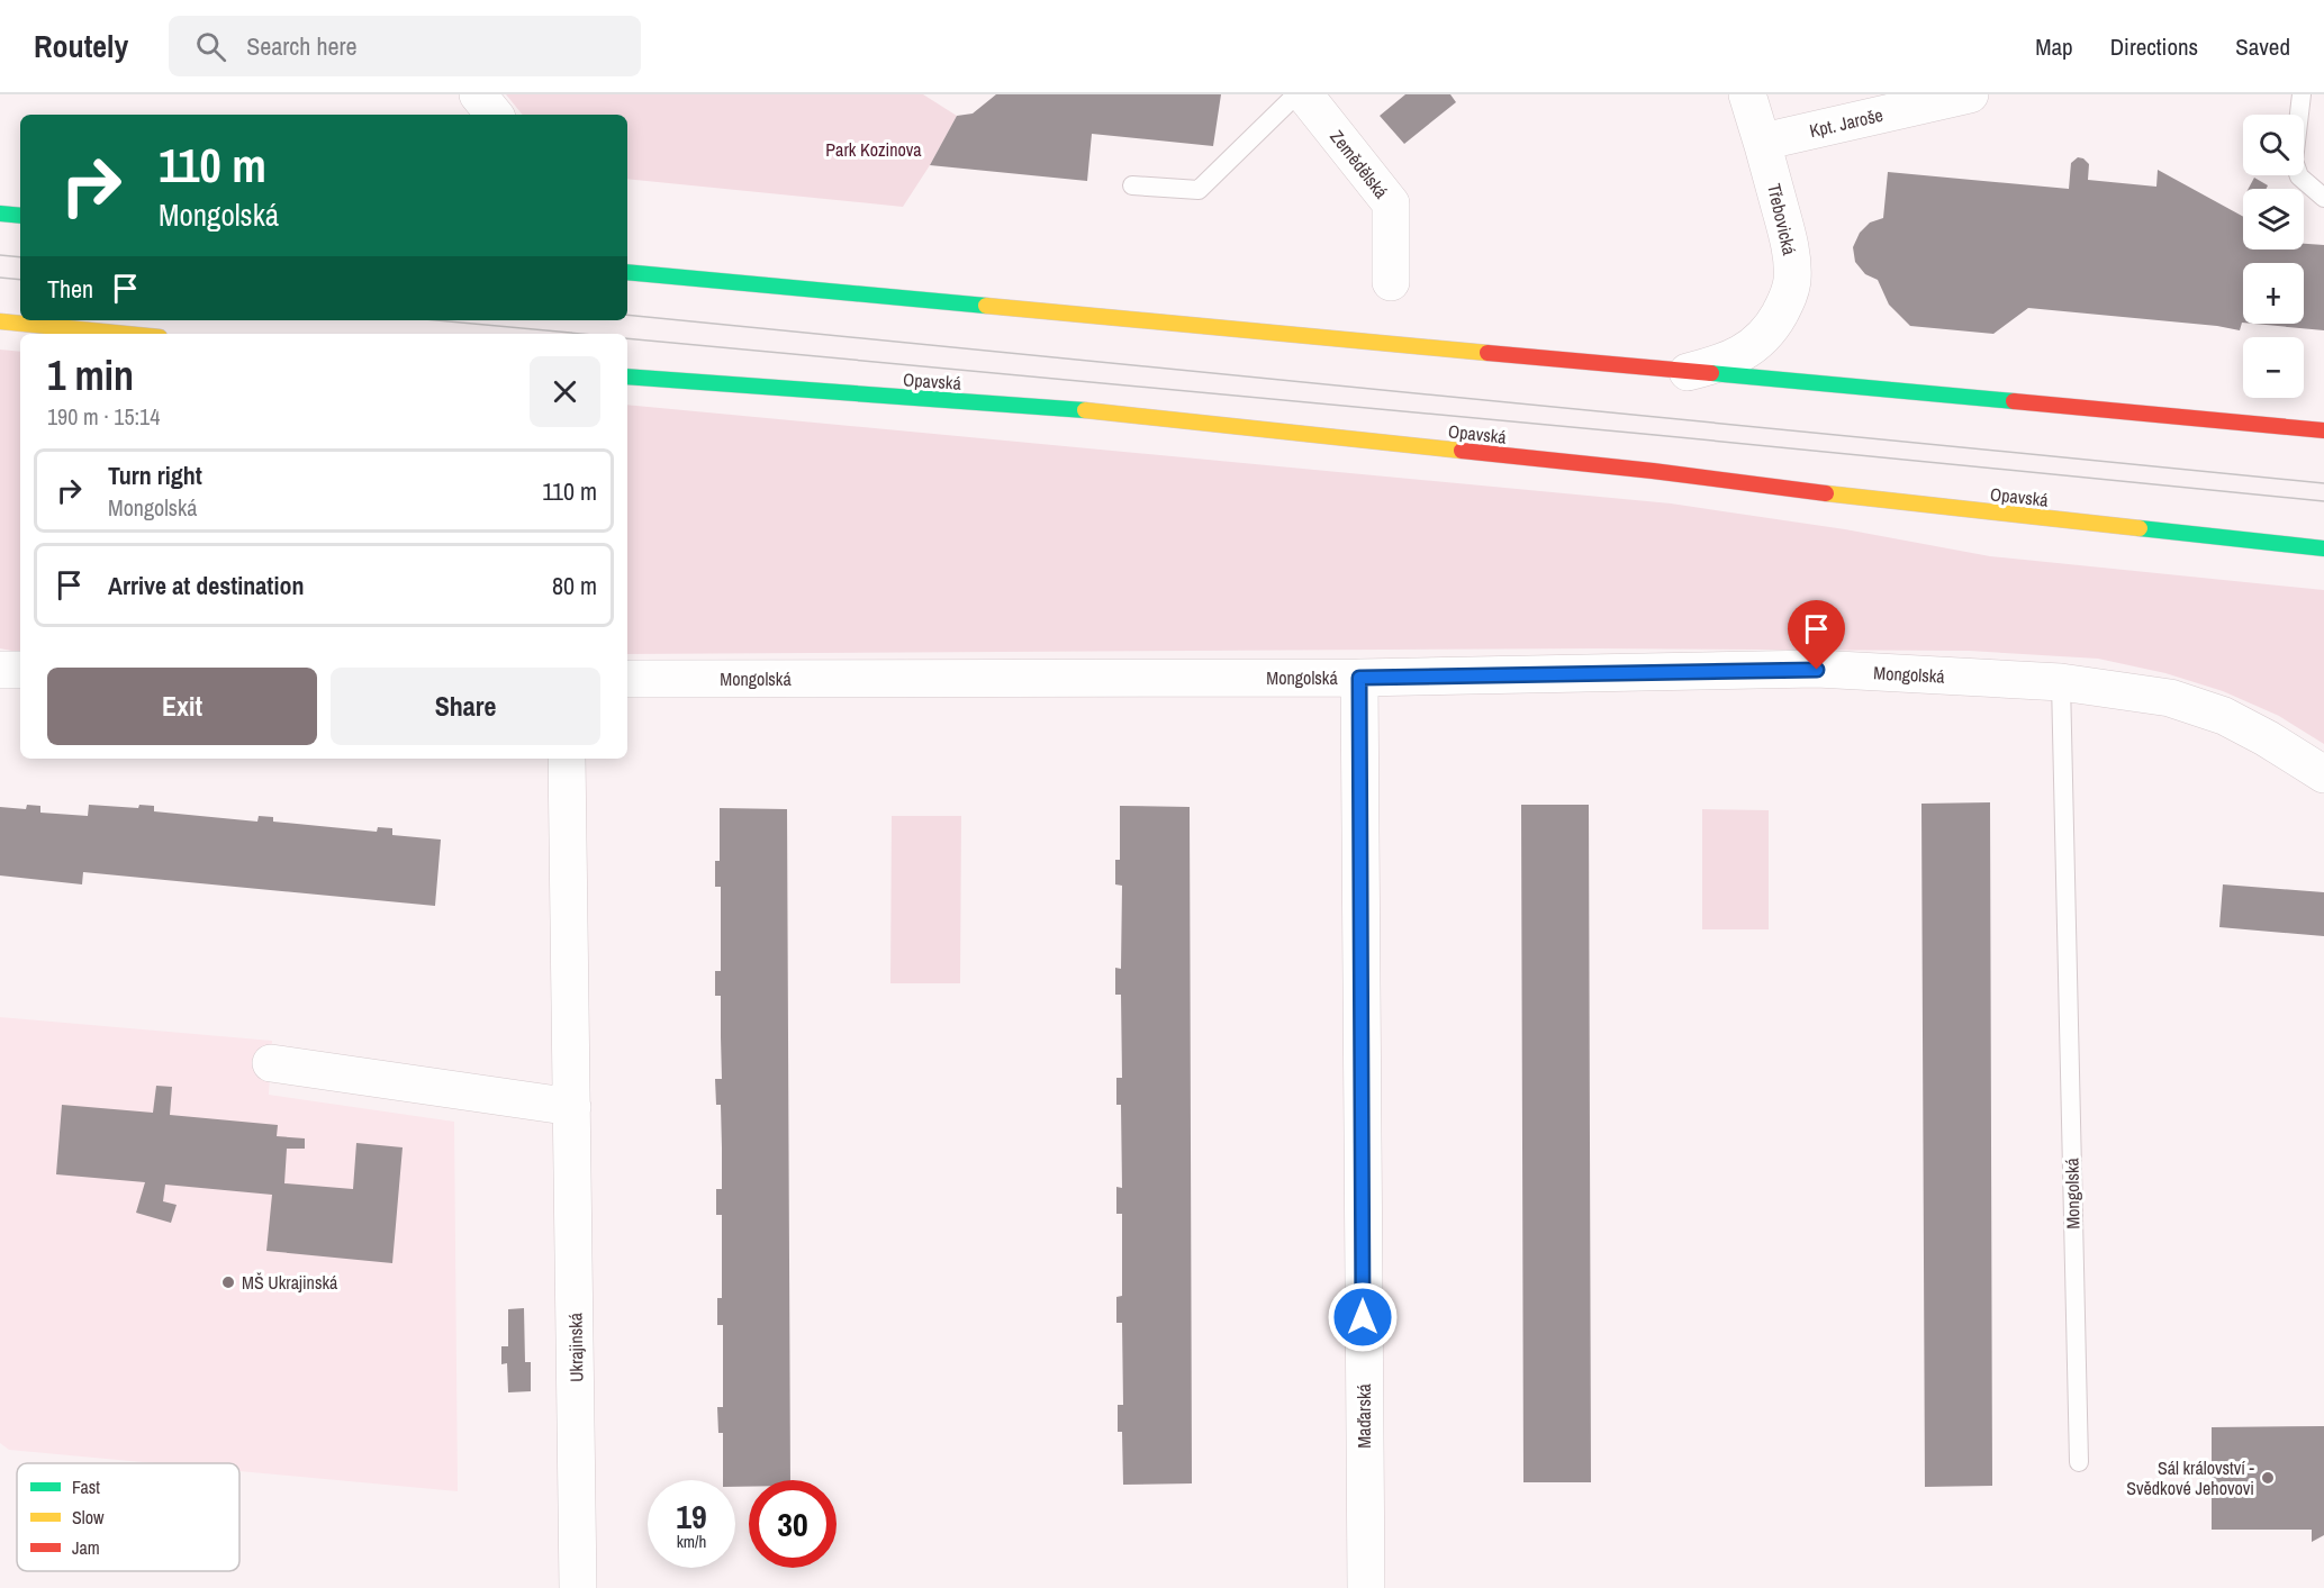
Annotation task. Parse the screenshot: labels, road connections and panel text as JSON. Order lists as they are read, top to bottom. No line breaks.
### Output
{"streets":{"main road":["Opavská"],"street":["Kpt. Jaroše","Zemědělská","Třebovická","Mongolská","Ukrajinská","Maďarská"]},"crossings":[["Kpt. Jaroše","Třebovická"],["Mongolská","Maďarská"]],"parks":["Park Kozinova"],"places":["MŠ Ukrajinská","Sál království - Svědkové Jehovovi"],"legend":["Fast","Slow","Jam"],"page":{"header":"Routely","search":"Search here","nav":["Map","Directions","Saved"],"map_buttons":["+","−"],"turn":["110 m","Mongolská"],"then":"Then","heading":["1 min","190 m · 15:14"],"list":[{"name":"Turn right","note":"Mongolská","value":"110 m"},{"name":"Arrive at destination","value":"80 m"}],"buttons":["Exit","Share"],"speed":"19 km/h","limit":"30"}}
